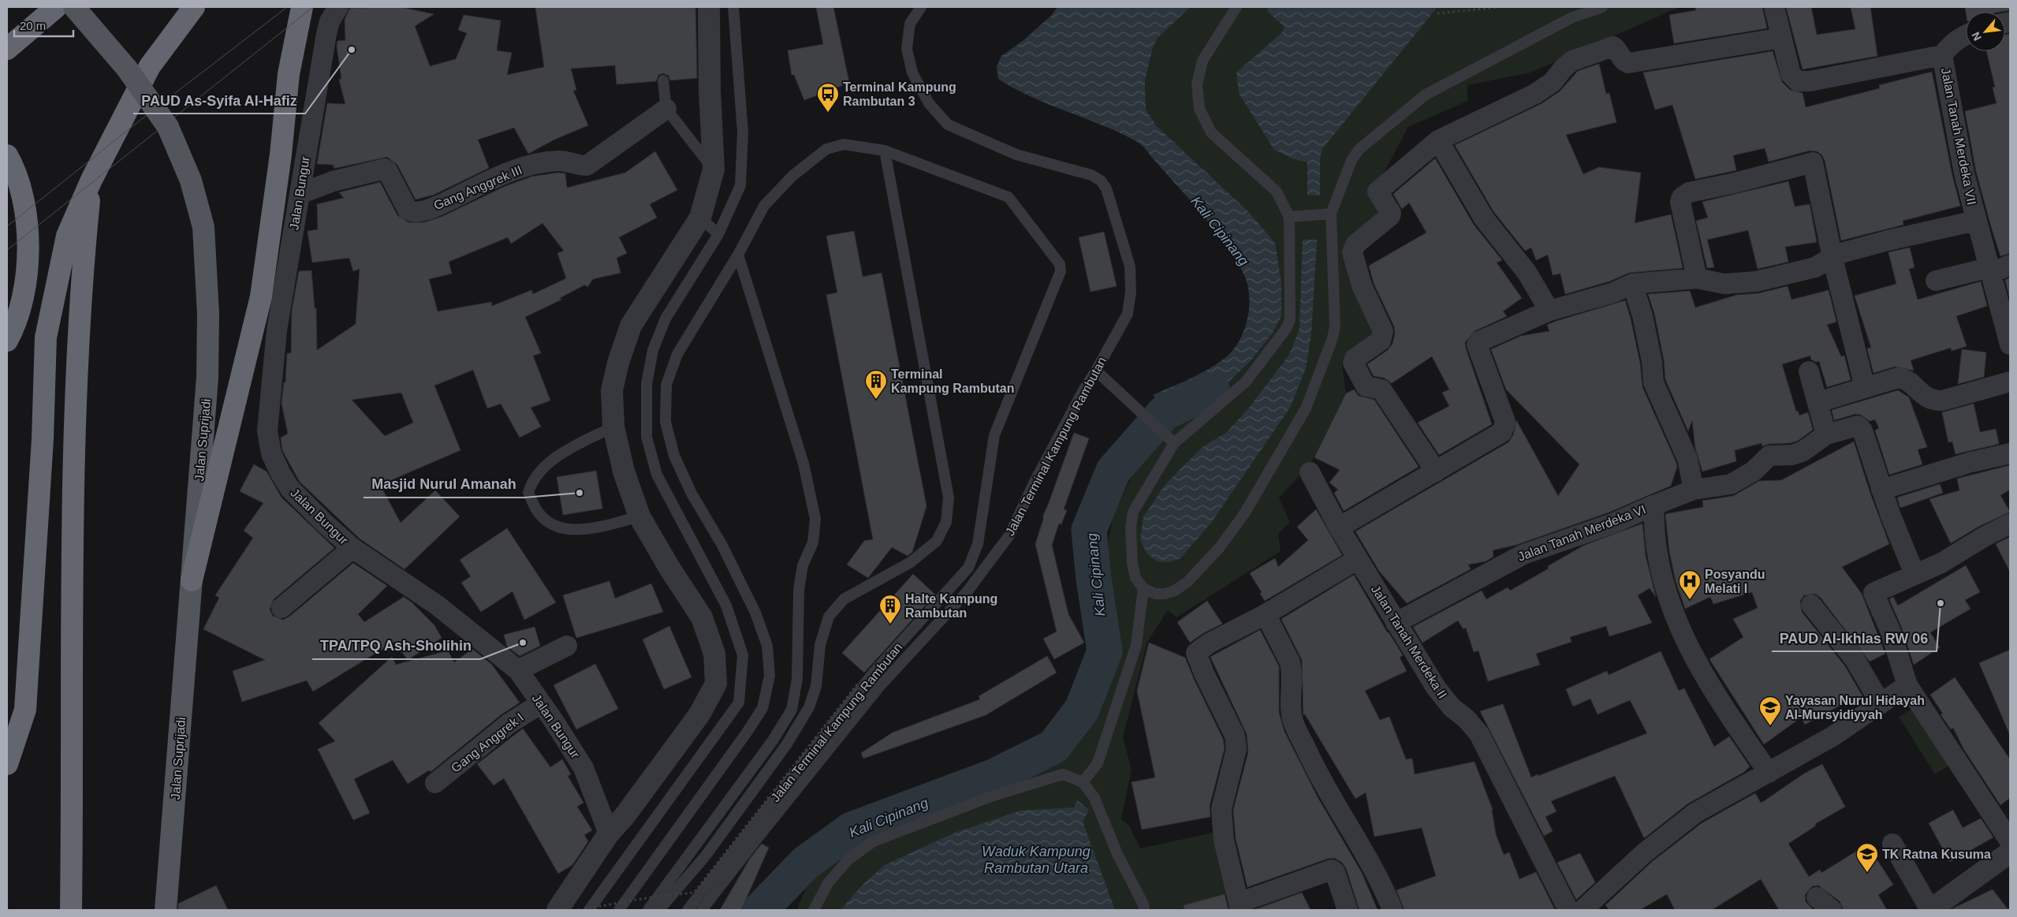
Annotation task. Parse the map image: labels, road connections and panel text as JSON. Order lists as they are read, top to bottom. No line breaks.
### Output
{"streets":{"main road":["Jalan Suprijadi"],"street":["Jalan Tanah Merdeka VII","Gang Anggrek III","Jalan Bungur","Jalan Tanah Merdeka VI","Jalan Tanah Merdeka II","Gang Anggrek I"],"lane":["Jalan Terminal Kampung Rambutan"]},"crossings":[["Gang Anggrek III","Jalan Bungur"],["Jalan Bungur","Gang Anggrek I"],["Jalan Tanah Merdeka VI","Jalan Tanah Merdeka II"]],"water":["Kali Cipinang","Waduk Kampung Rambutan Utara"],"places":{"other":["PAUD As-Syifa Al-Hafiz","Masjid Nurul Amanah","PAUD Al-Ikhlas RW 06","TPA/TPQ Ash-Sholihin"],"bus stop":["Terminal Kampung Rambutan 3"],"building":["Terminal Kampung Rambutan","Halte Kampung Rambutan"],"hospital":["Posyandu Melati I"],"school or university":["Yayasan Nurul Hidayah Al-Mursyidiyyah","TK Ratna Kusuma"]},"scale_bar":"20 m","north":"bottom left"}
